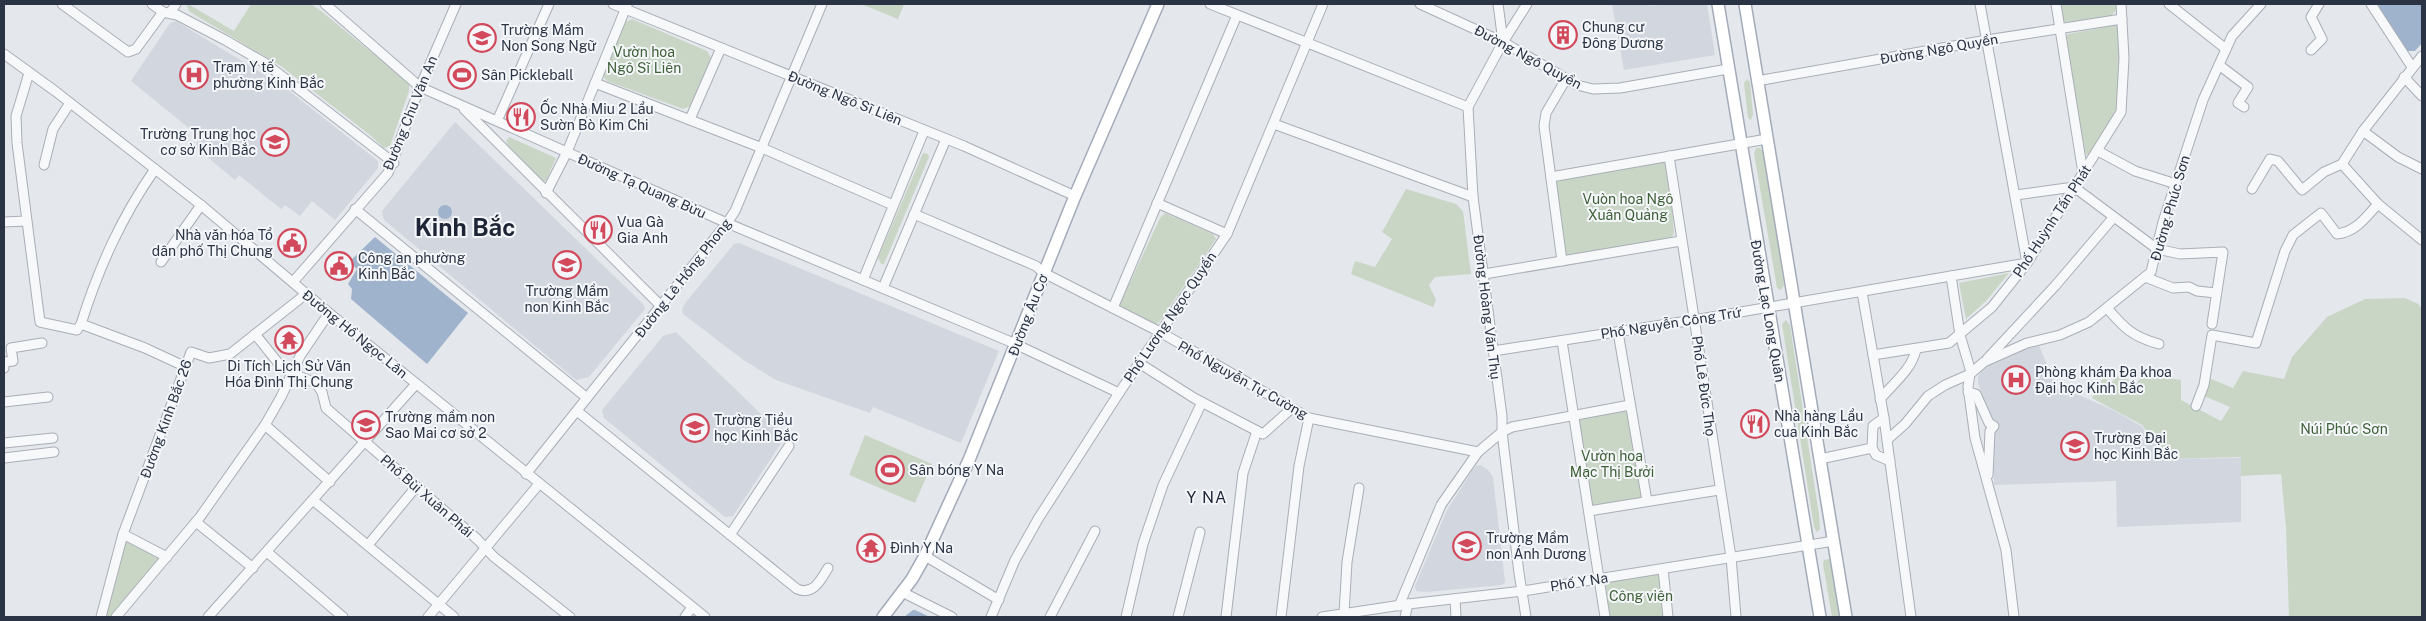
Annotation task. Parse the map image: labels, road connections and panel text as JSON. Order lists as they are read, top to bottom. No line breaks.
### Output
{"streets":{"main road":["Đường Lạc Long Quân","Đường Âu Cơ"],"street":["Đường Ngô Quyền","Đường Ngô Sĩ Liên","Đường Chu Văn An","Đường Tạ Quang Bửu","Đường Phúc Sơn","Phố Huỳnh Tấn Phát","Đường Lê Hồng Phong","Đường Hoàng Văn Thụ","Phố Lương Ngọc Quyến","Phố Nguyễn Công Trứ","Đường Hồ Ngọc Lân","Phố Nguyễn Tự Cường","Phố Lê Đức Thọ","Đường Kinh Bắc 26","Phố Bùi Xuân Phái","Phố Y Na"]},"crossings":[["Đường Ngô Quyền","Phố Huỳnh Tấn Phát"],["Đường Ngô Quyền","Đường Lạc Long Quân"],["Đường Ngô Sĩ Liên","Đường Lê Hồng Phong"],["Đường Ngô Sĩ Liên","Đường Âu Cơ"],["Đường Chu Văn An","Đường Tạ Quang Bửu"],["Đường Chu Văn An","Đường Hồ Ngọc Lân"],["Đường Tạ Quang Bửu","Đường Lê Hồng Phong"],["Đường Tạ Quang Bửu","Đường Âu Cơ"],["Đường Tạ Quang Bửu","Phố Lương Ngọc Quyến"],["Phố Huỳnh Tấn Phát","Phố Nguyễn Công Trứ"],["Đường Lê Hồng Phong","Đường Hồ Ngọc Lân"],["Đường Hoàng Văn Thụ","Phố Nguyễn Công Trứ"],["Đường Hoàng Văn Thụ","Phố Y Na"],["Đường Lạc Long Quân","Phố Nguyễn Công Trứ"],["Đường Lạc Long Quân","Phố Y Na"],["Đường Âu Cơ","Phố Nguyễn Tự Cường"],["Phố Lương Ngọc Quyến","Phố Nguyễn Tự Cường"],["Phố Nguyễn Công Trứ","Phố Lê Đức Thọ"],["Đường Hồ Ngọc Lân","Đường Kinh Bắc 26"],["Phố Lê Đức Thọ","Phố Y Na"],["Đường Kinh Bắc 26","Phố Bùi Xuân Phái"]],"districts":["Kinh Bắc","Y NA"],"parks":["Vườn hoa Ngô Sĩ Liên","Vuòn hoa Ngô Xuân Quảng","Núi Phúc Sơn","Vườn hoa Mạc Thị Bưởi","Công viên"],"places":{"building":["Chung cư Đông Dương"],"school or university":["Trường Mầm Non Song Ngữ","Trường Trung học cơ sở Kinh Bắc","Trường Mầm non Kinh Bắc","Trường mầm non Sao Mai cơ sở 2","Trường Tiểu học Kinh Bắc","Trường Đại học Kinh Bắc","Trường Mầm non Ánh Dương"],"hospital":["Trạm Y tế phường Kinh Bắc","Phòng khám Đa khoa Đại học Kinh Bắc"],"sports":["Sân Pickleball","Sân bóng Y Na"],"restaurant":["Ốc Nhà Miu 2 Lẩu Sườn Bò Kim Chi","Vua Gà Gia Anh","Nhà hàng Lẩu cua Kinh Bắc"],"public building":["Nhà văn hóa Tổ dân phố Thị Chung","Công an phường Kinh Bắc"],"temple":["Di Tích Lịch Sử Văn Hóa Đình Thị Chung","Đình Y Na"]}}
